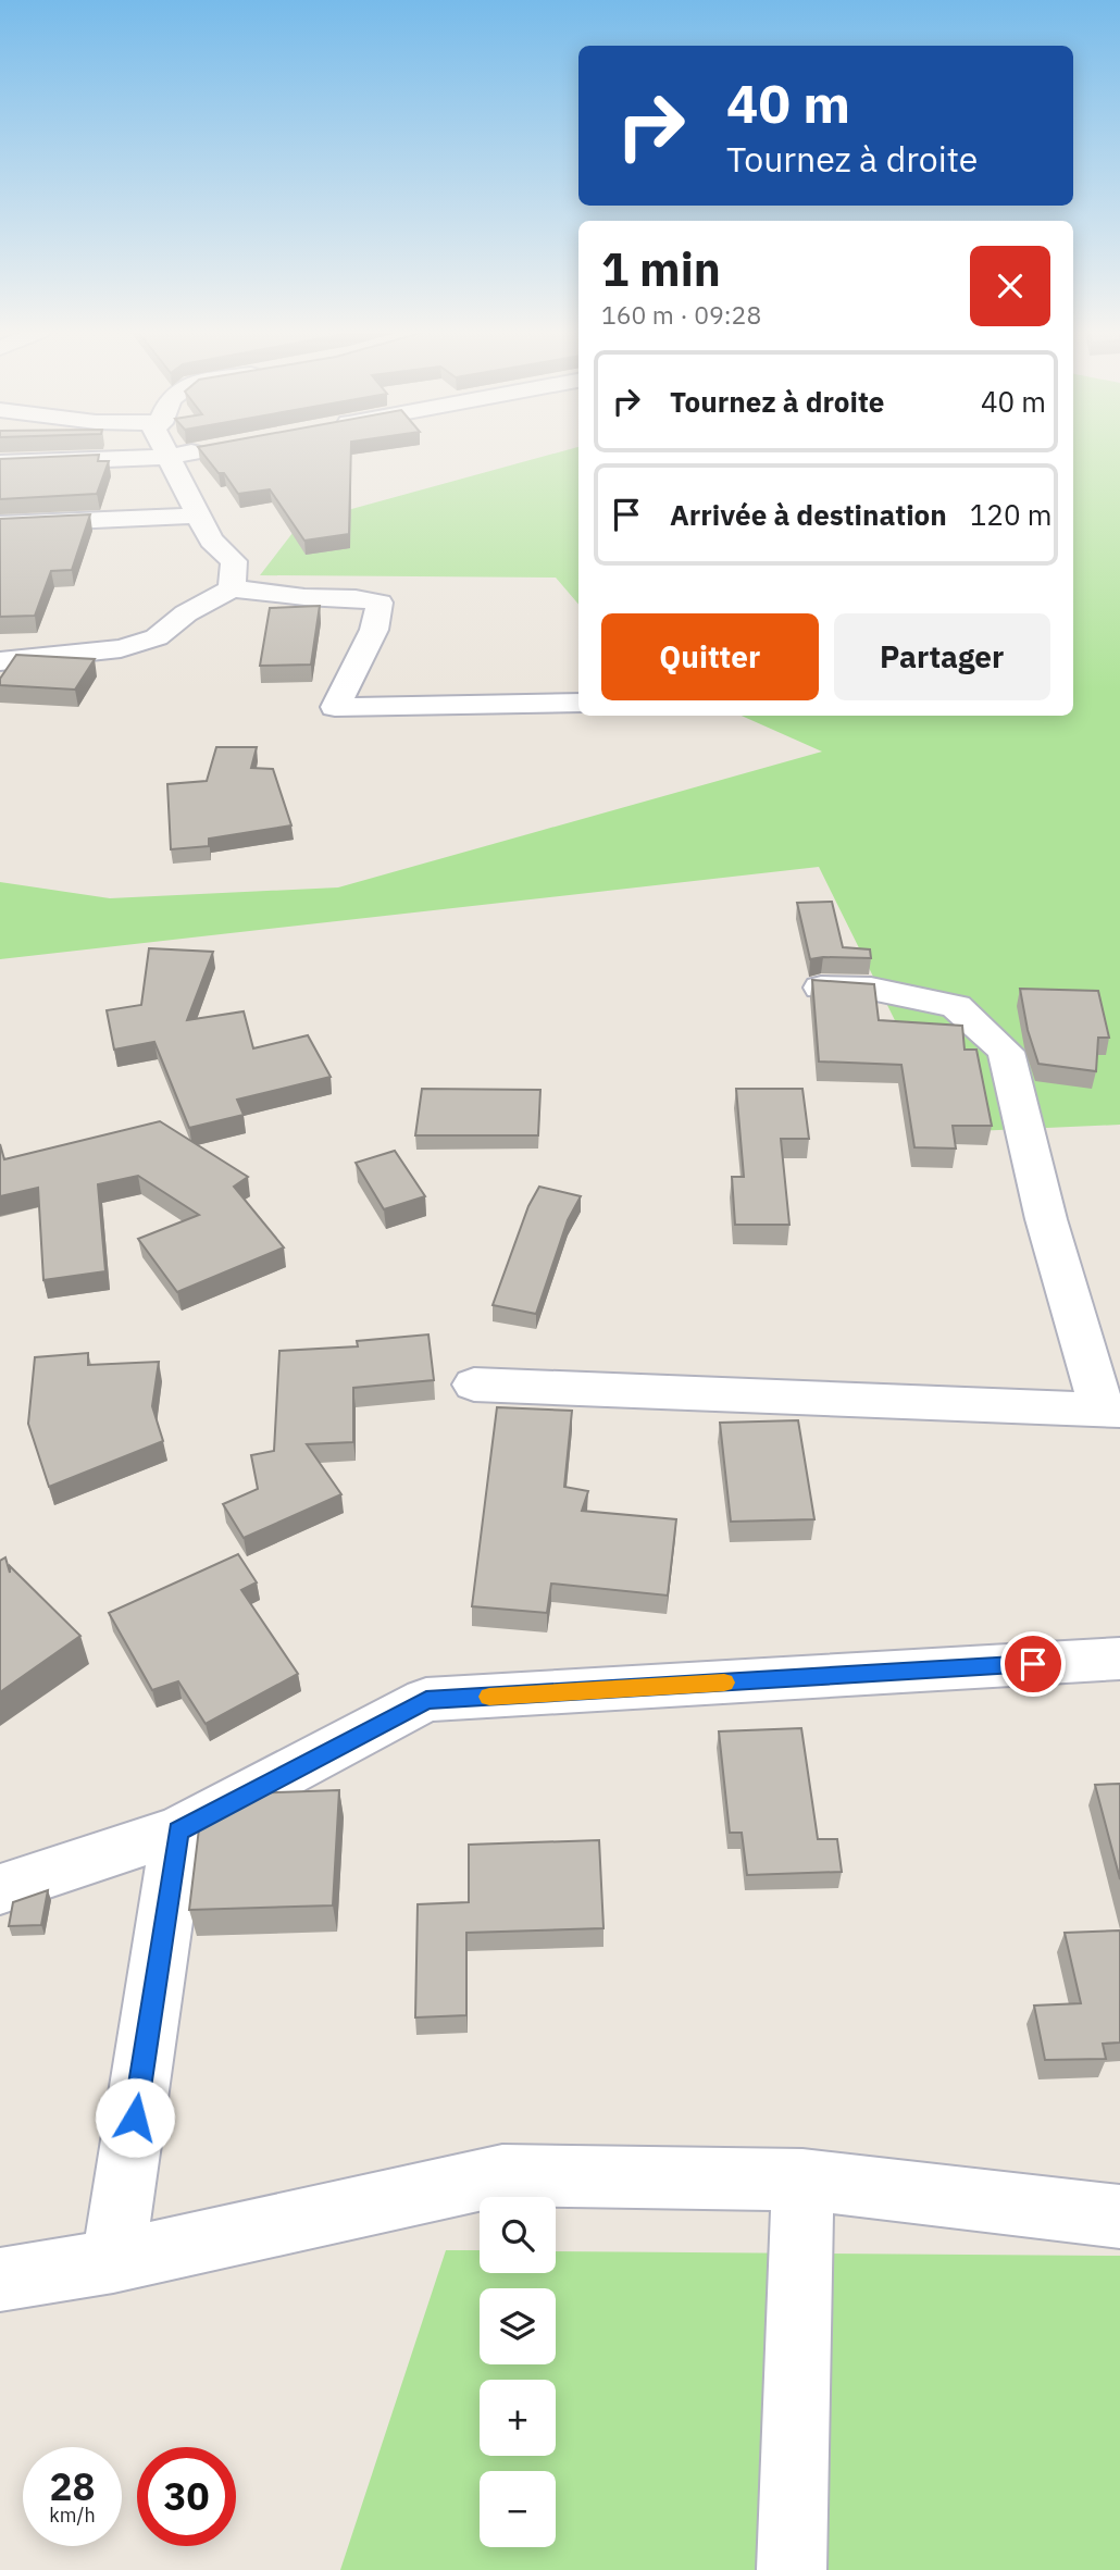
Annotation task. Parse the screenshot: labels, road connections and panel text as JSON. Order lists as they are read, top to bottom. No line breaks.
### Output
{"page":{"turn":["40 m","Tournez à droite"],"heading":["1 min","160 m · 09:28"],"list":[{"name":"Tournez à droite","value":"40 m"},{"name":"Arrivée à destination","value":"120 m"}],"buttons":["Quitter","Partager"],"map_buttons":["+","−"],"speed":"28 km/h","limit":"30"}}
